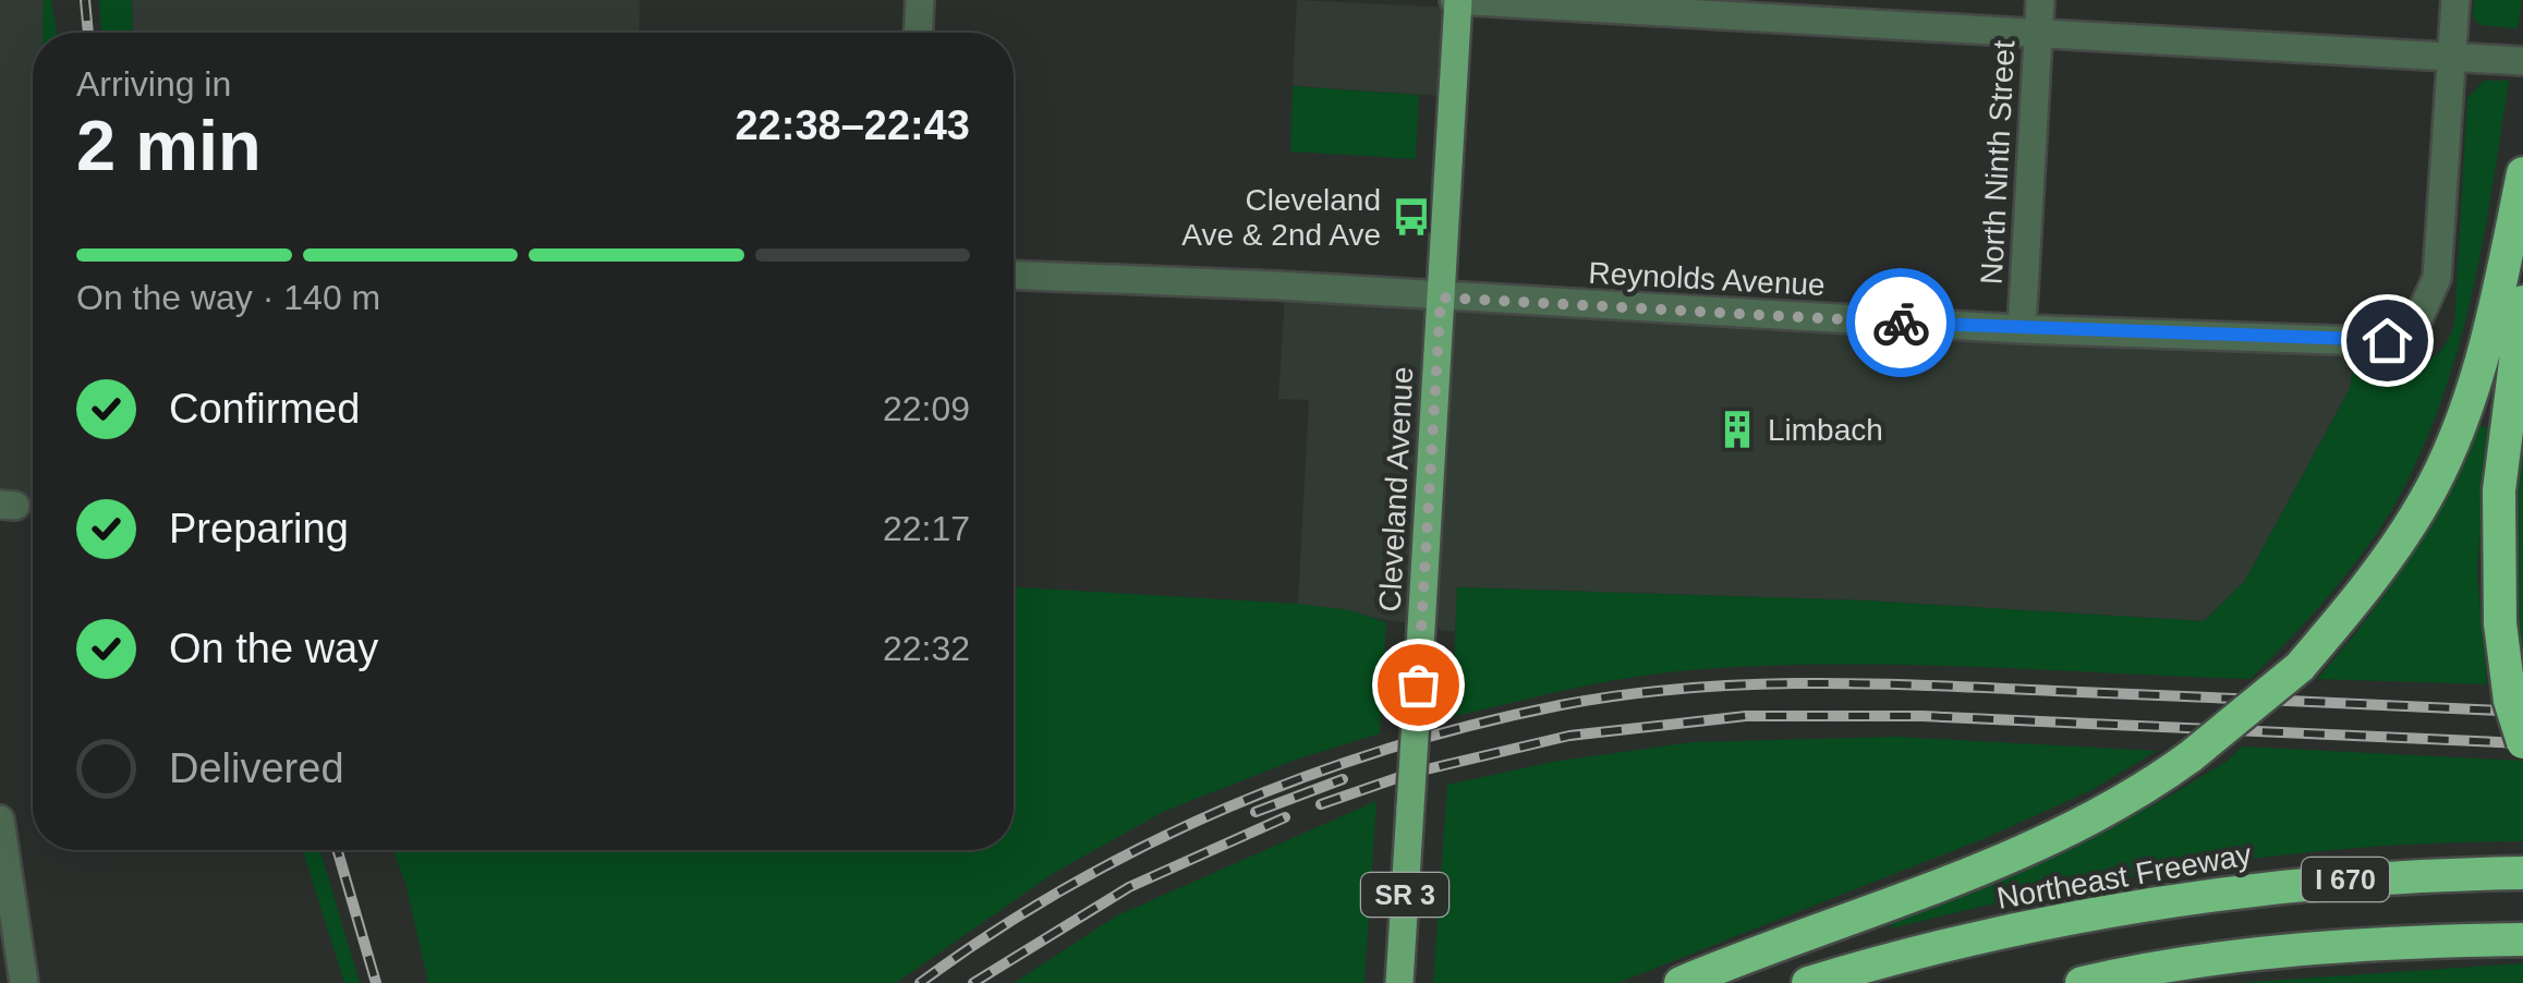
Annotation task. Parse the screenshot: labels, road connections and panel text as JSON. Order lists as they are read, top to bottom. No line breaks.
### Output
{"streets":{"highway":["Northeast Freeway","I 670"],"main road":["Cleveland Avenue","SR 3"],"street":["North Ninth Street","Reynolds Avenue"]},"crossings":[["North Ninth Street","Reynolds Avenue"],["Reynolds Avenue","Cleveland Avenue"]],"places":{"bus stop":["Cleveland Ave & 2nd Ave"],"building":["Limbach"]},"page":{"heading":["2 min","Arriving in","22:38–22:43"],"bar":"On the way · 140 m","list":[["Confirmed","22:09"],["Preparing","22:17"],["On the way","22:32"],"Delivered"]}}
